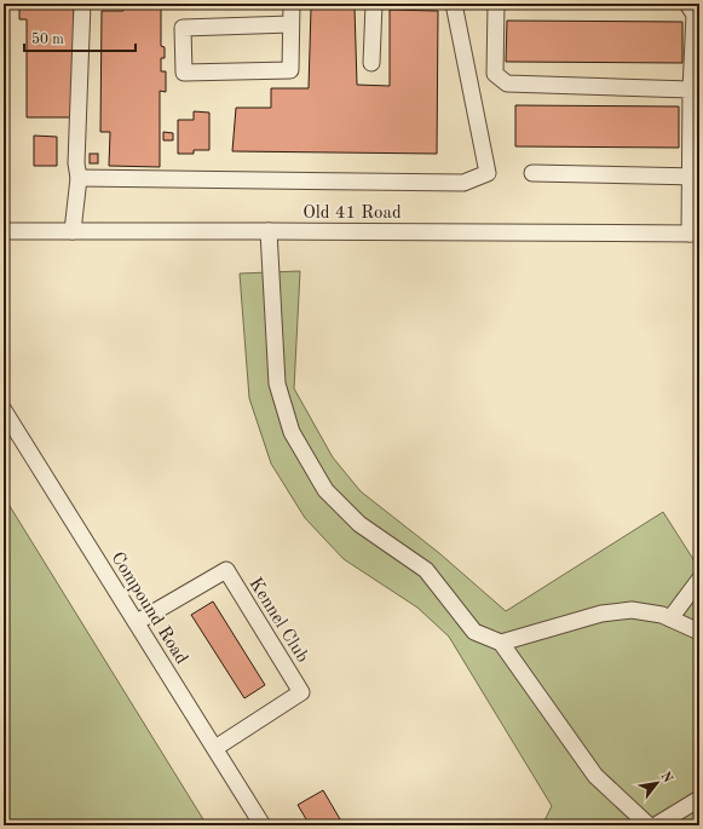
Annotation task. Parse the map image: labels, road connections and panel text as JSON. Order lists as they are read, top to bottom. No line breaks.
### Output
{"streets":{"street":["Old 41 Road","Compound Road","Kennel Club"]},"crossings":[["Compound Road","Kennel Club"]],"scale_bar":"50 m","north":"top right"}
